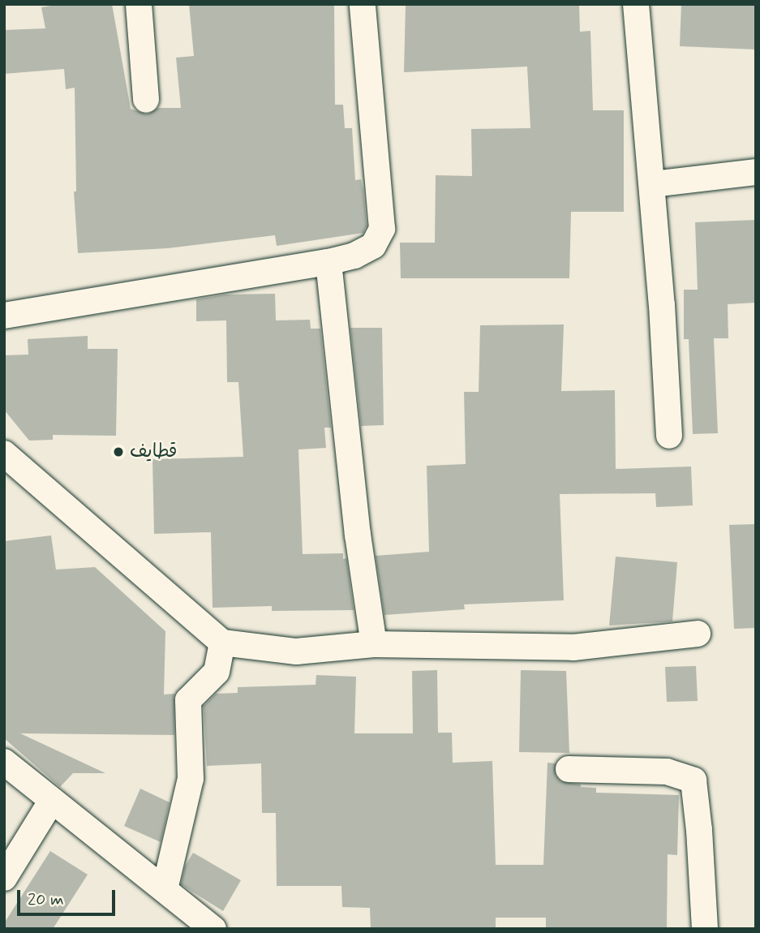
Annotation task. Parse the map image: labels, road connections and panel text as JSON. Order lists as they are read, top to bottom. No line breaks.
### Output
{"places":["قطايف"],"scale_bar":"20 m"}
